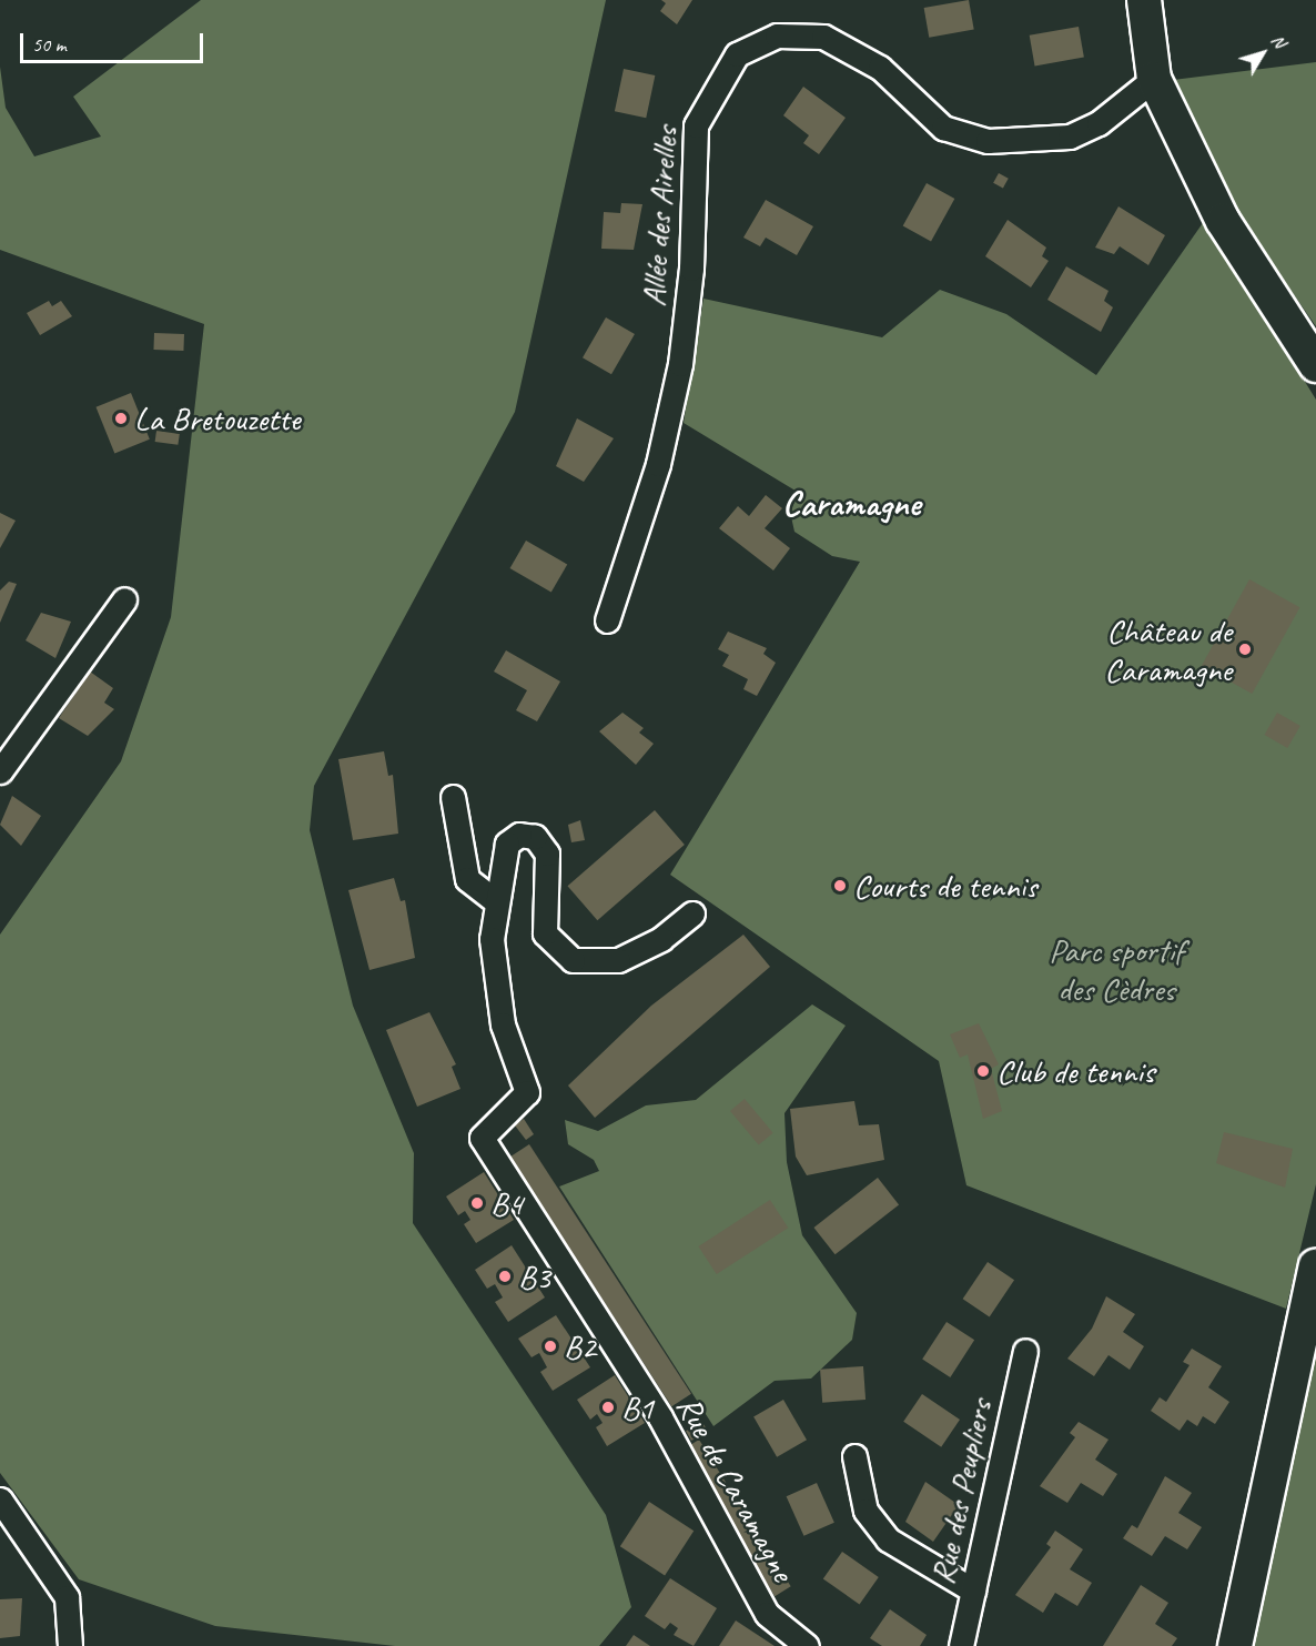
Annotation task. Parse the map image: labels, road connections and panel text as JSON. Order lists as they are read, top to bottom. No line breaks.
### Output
{"streets":{"street":["Allée des Airelles","Rue de Caramagne","Rue des Peupliers"]},"districts":["Caramagne"],"parks":["Parc sportif des Cèdres"],"places":["La Bretouzette","Château de Caramagne","Courts de tennis","Club de tennis","B4","B3","B2","B1"],"scale_bar":"50 m","north":"top right"}
